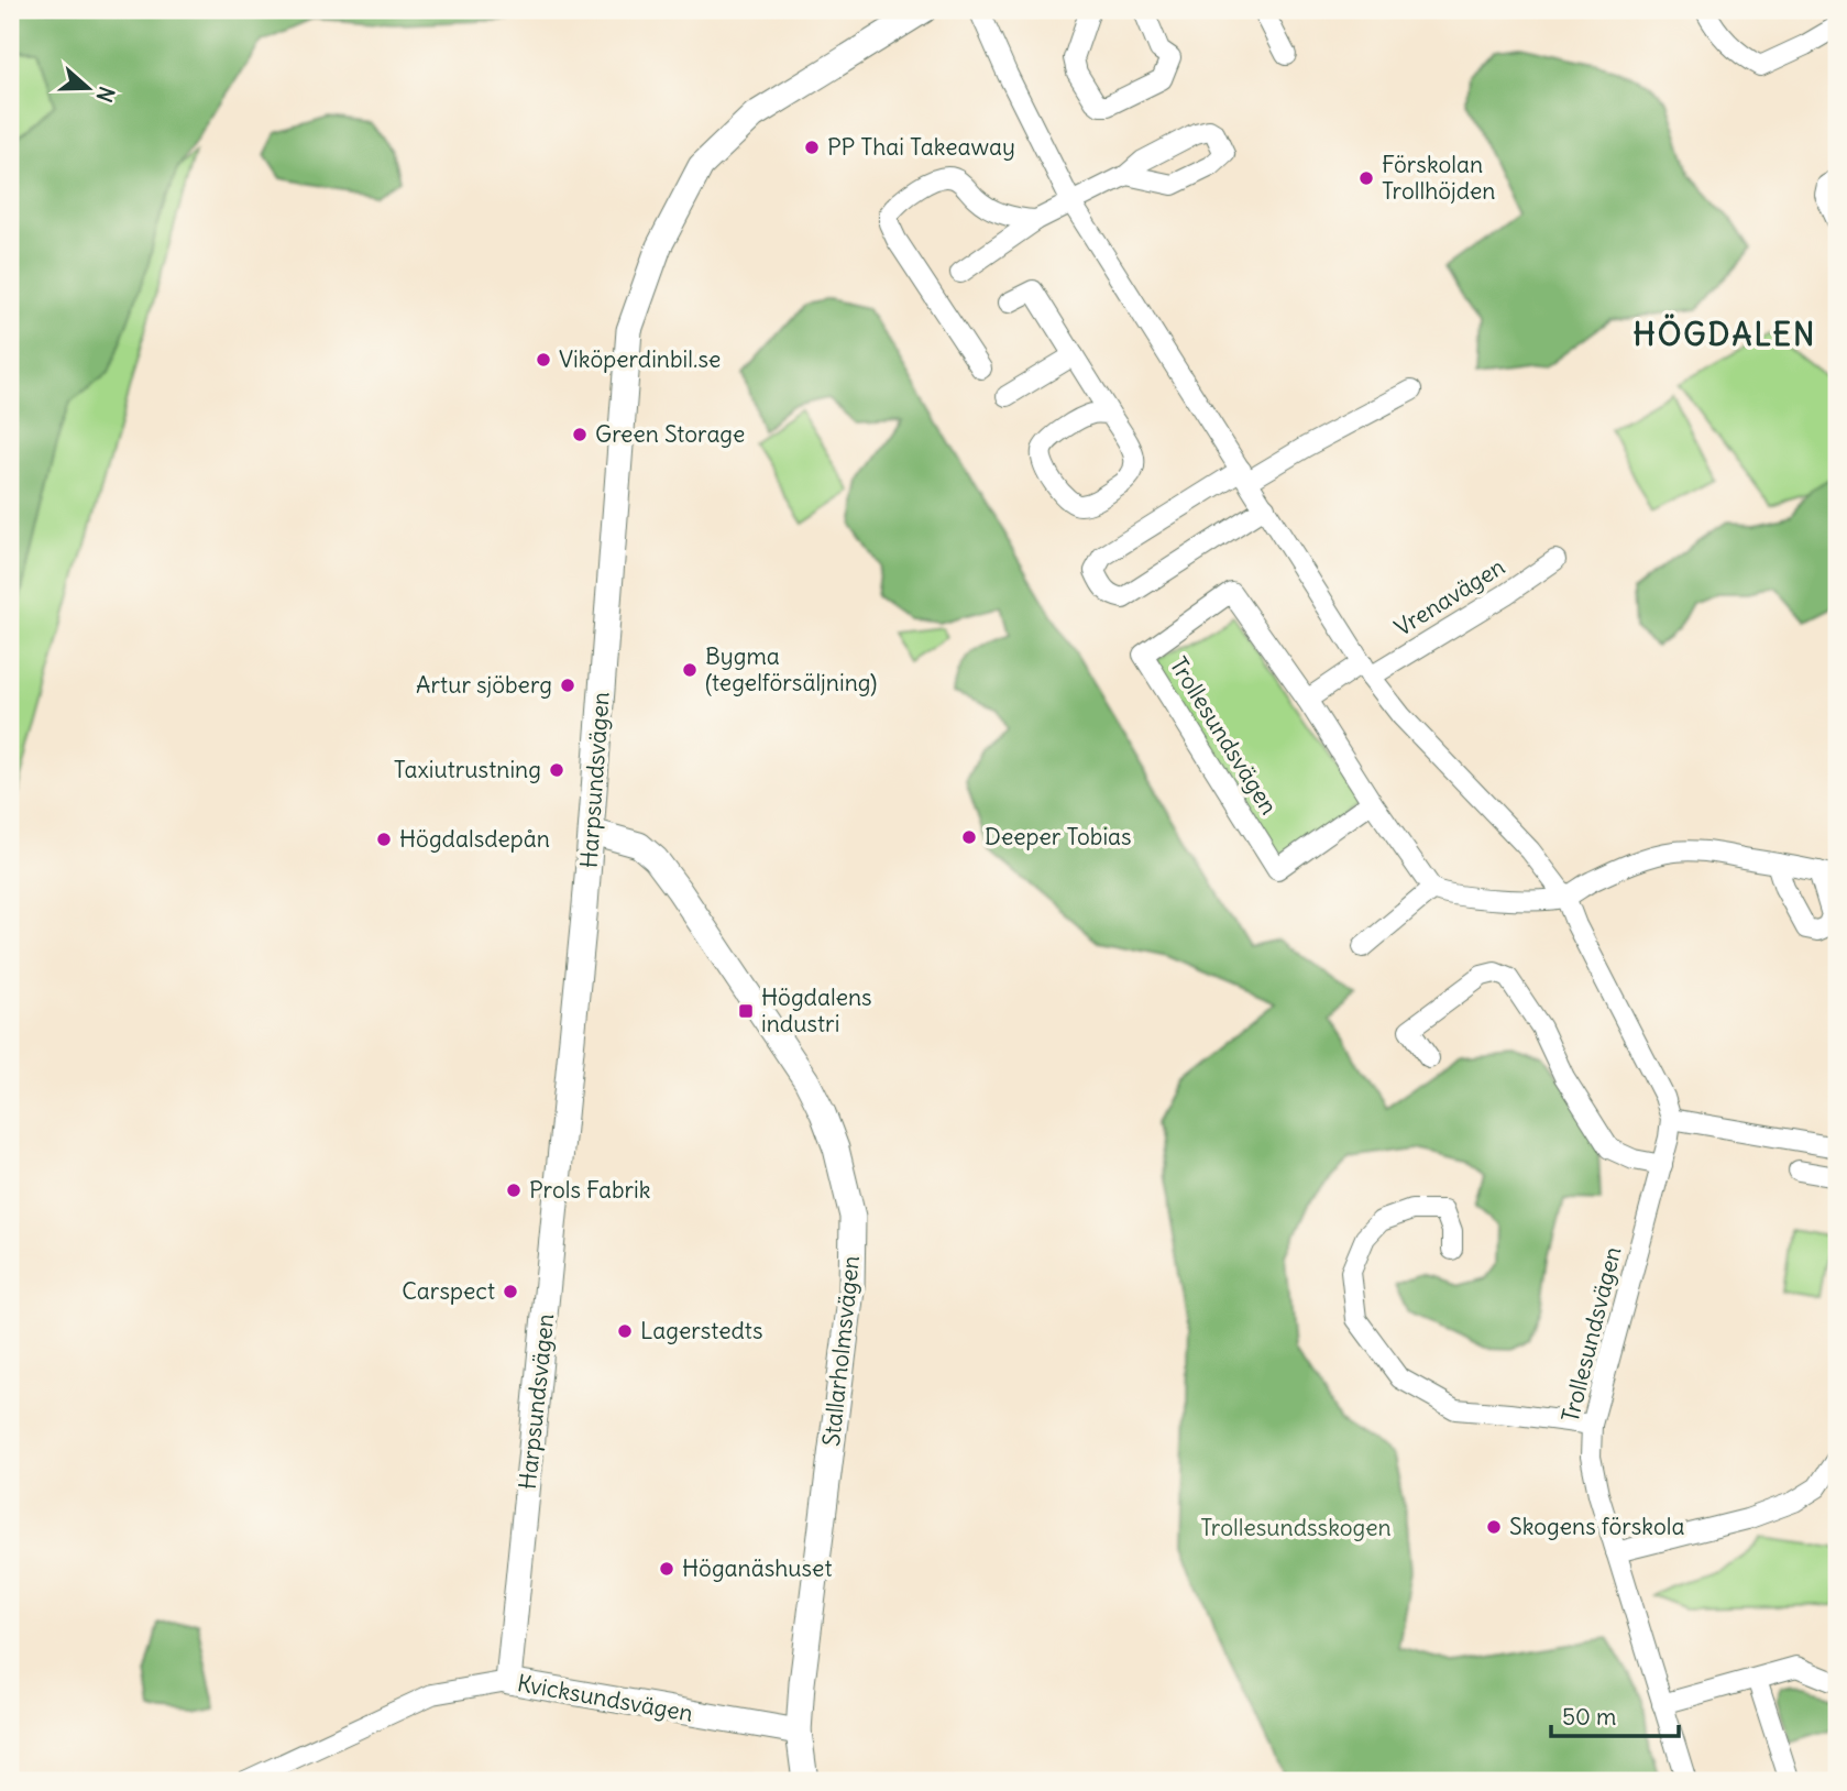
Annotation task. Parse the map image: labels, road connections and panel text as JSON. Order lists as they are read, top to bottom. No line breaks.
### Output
{"streets":{"street":["Vrenavägen","Trollesundsvägen","Harpsundsvägen","Stallarholmsvägen","Kvicksundsvägen"]},"crossings":[["Harpsundsvägen","Stallarholmsvägen"],["Harpsundsvägen","Kvicksundsvägen"],["Stallarholmsvägen","Kvicksundsvägen"]],"districts":["HÖGDALEN"],"parks":["Trollesundsskogen"],"places":{"other":["PP Thai Takeaway","Förskolan Trollhöjden","Viköperdinbil.se","Green Storage","Bygma (tegelförsäljning)","Artur sjöberg","Taxiutrustning","Deeper Tobias","Högdalsdepån","Prols Fabrik","Carspect","Lagerstedts","Skogens förskola","Höganäshuset"],"transit":["Högdalens industri"]},"scale_bar":"50 m","north":"right"}
